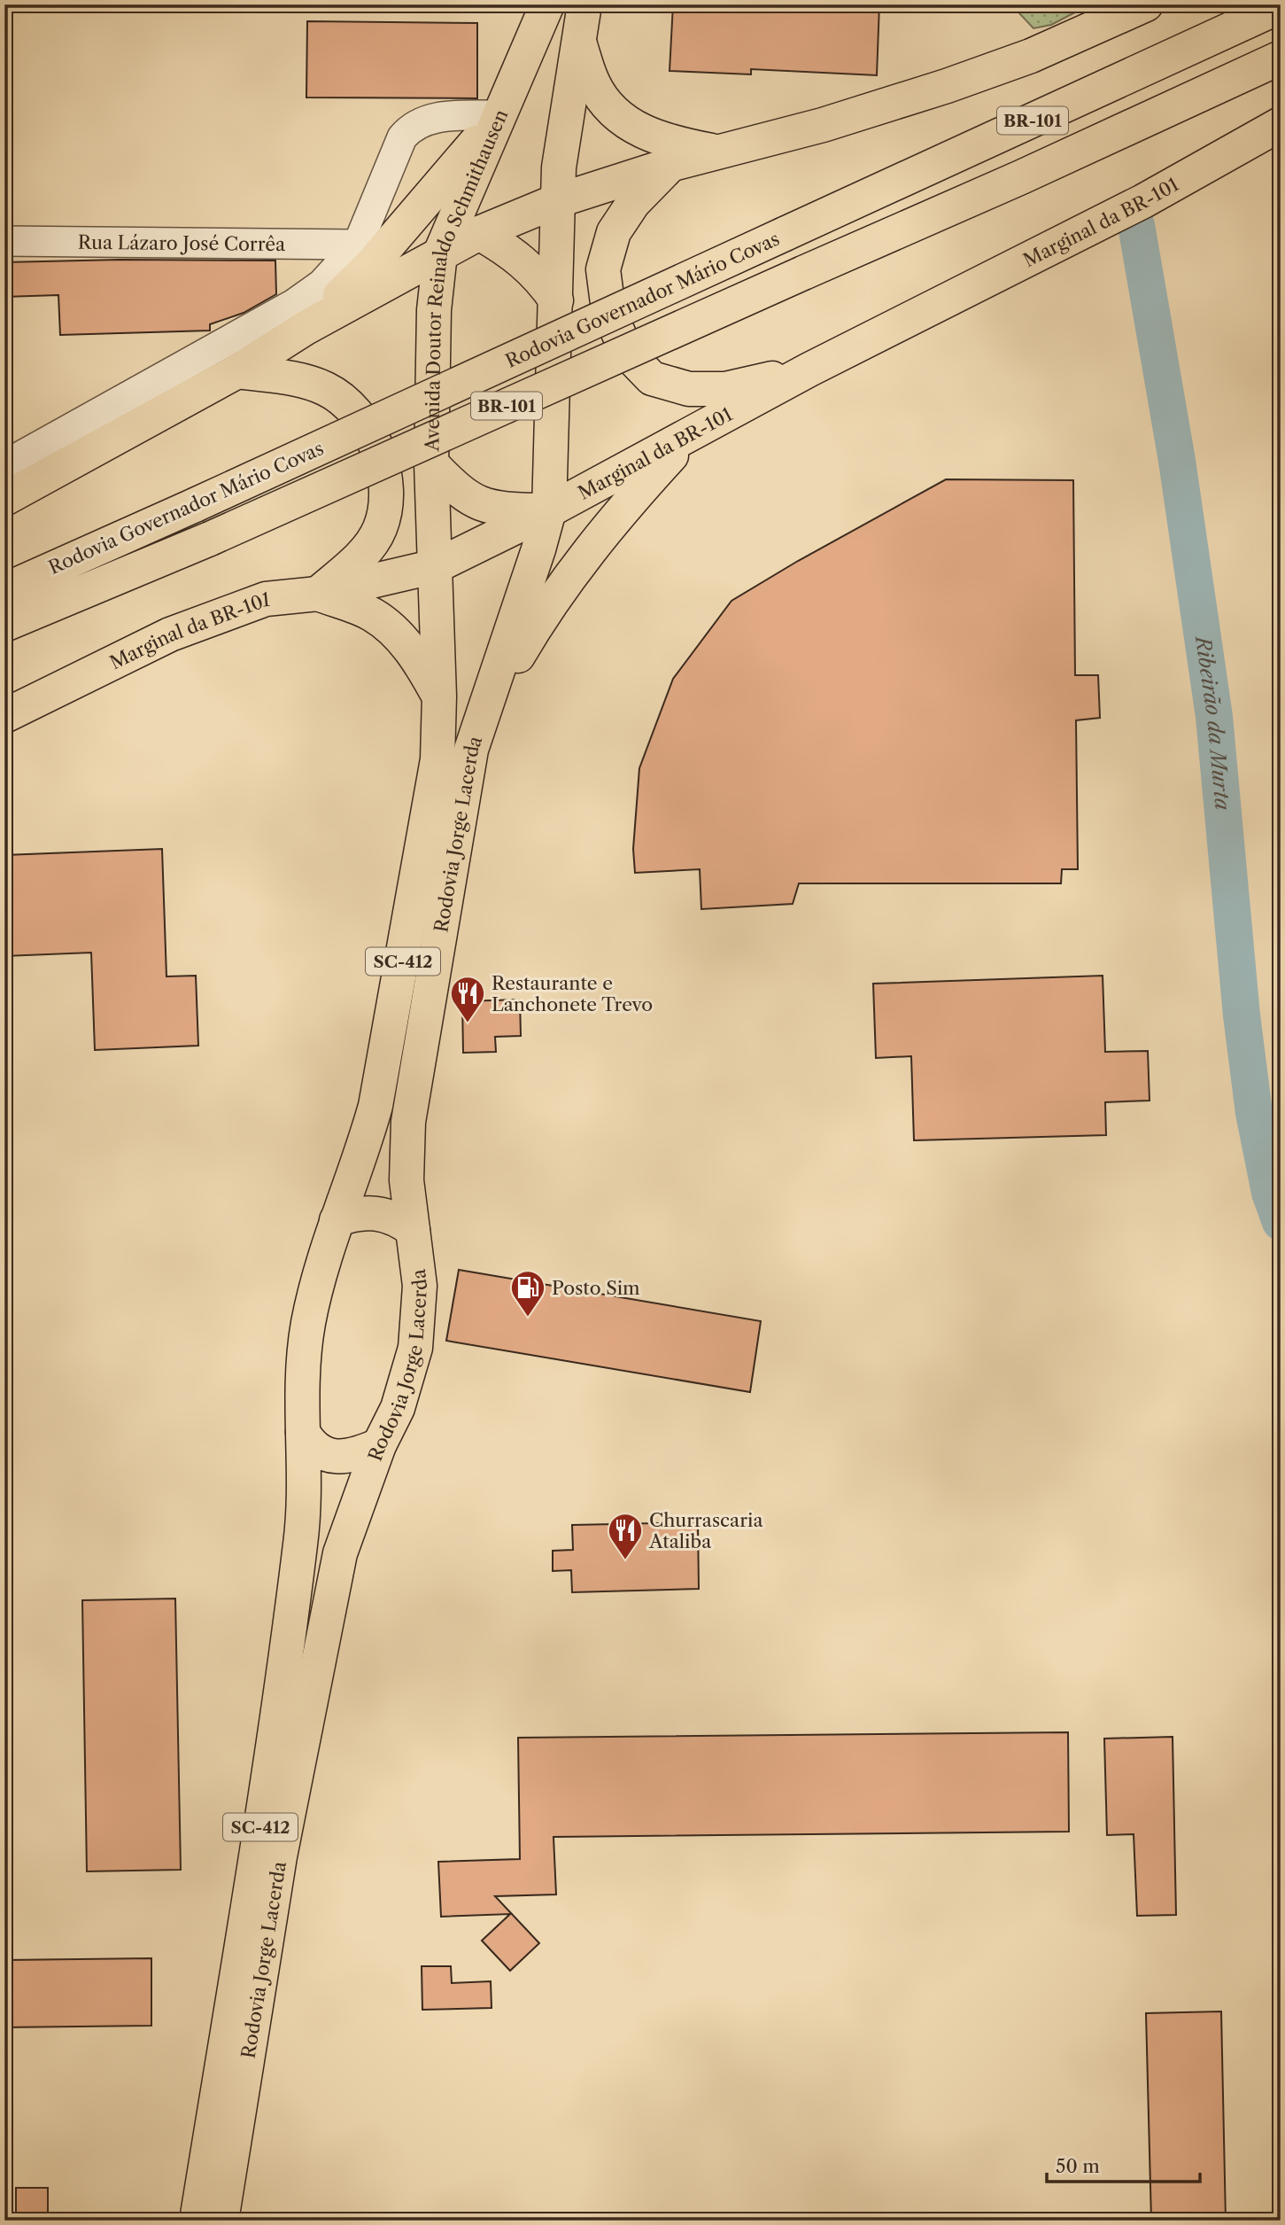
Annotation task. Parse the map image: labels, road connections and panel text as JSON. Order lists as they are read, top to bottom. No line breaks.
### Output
{"streets":{"main road":["BR-101","Marginal da BR-101","Avenida Doutor Reinaldo Schmithausen","Rodovia Governador Mário Covas","Rodovia Jorge Lacerda","SC-412"],"street":["Rua Lázaro José Corrêa"]},"crossings":[["Marginal da BR-101","Avenida Doutor Reinaldo Schmithausen"],["Marginal da BR-101","Rodovia Jorge Lacerda"],["Avenida Doutor Reinaldo Schmithausen","Rodovia Jorge Lacerda"]],"water":["Ribeirão da Murta"],"places":{"restaurant":["Restaurante e Lanchonete Trevo","Churrascaria Ataliba"],"fuel station":["Posto Sim"]},"scale_bar":"50 m"}
